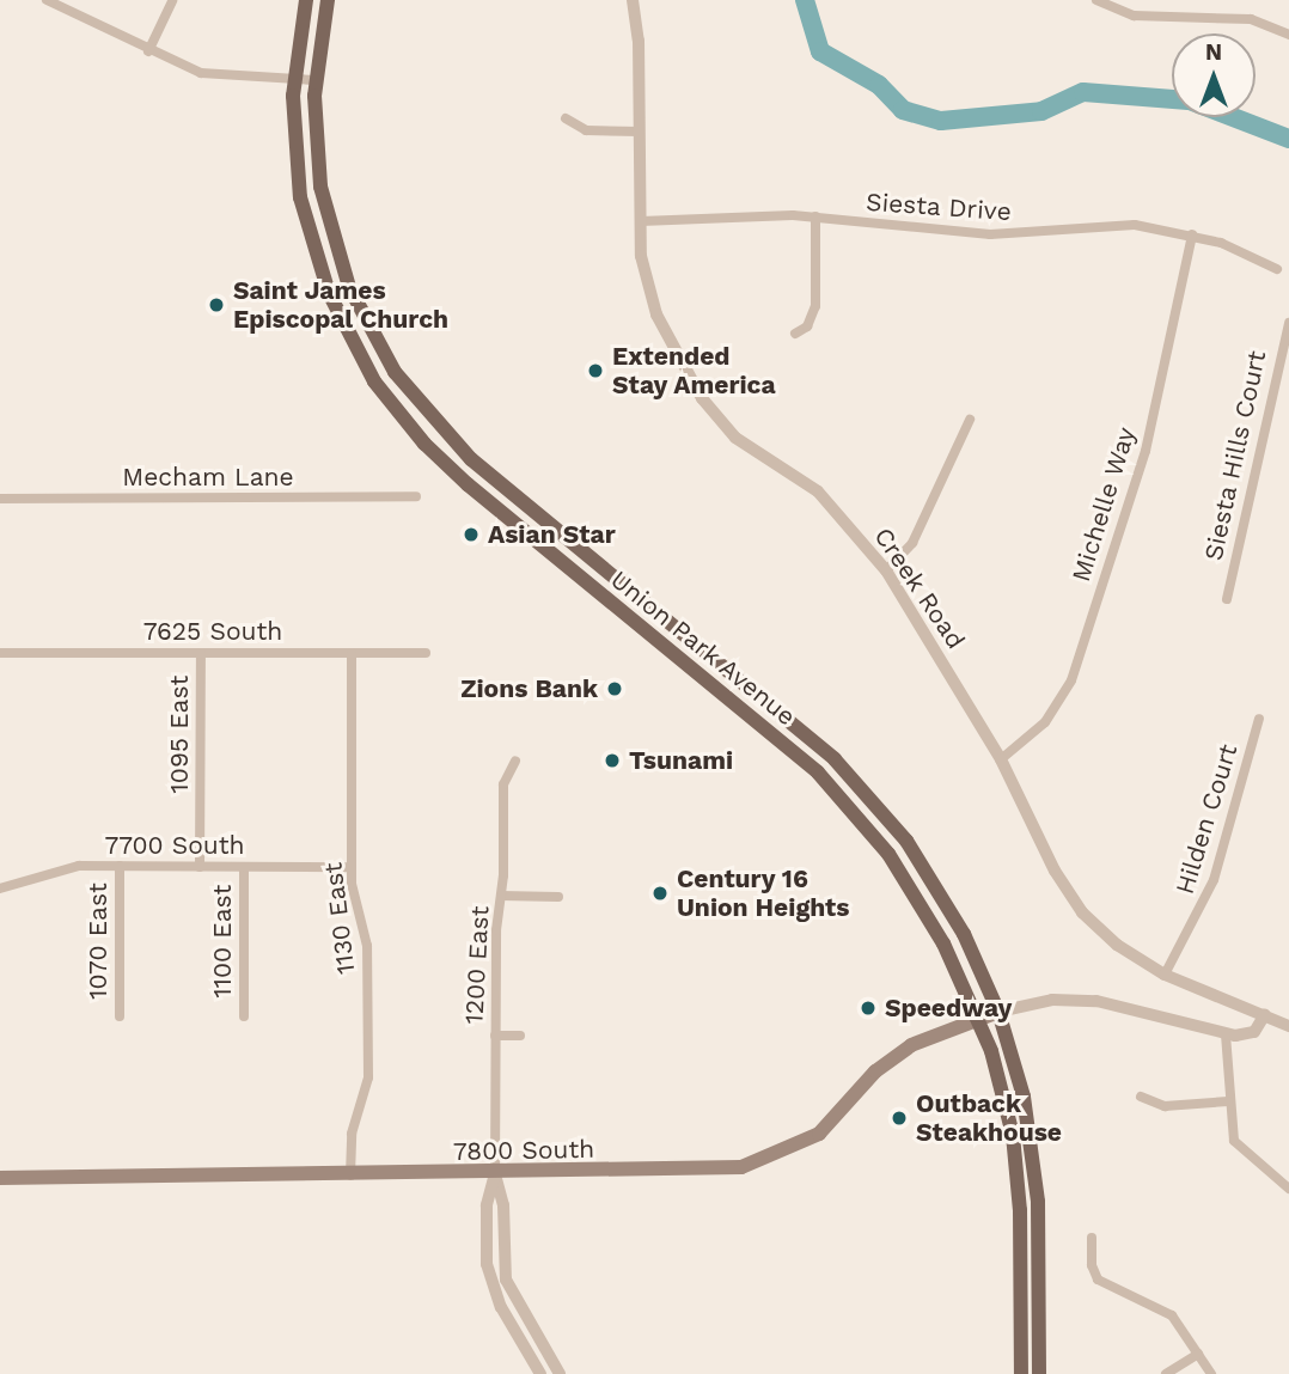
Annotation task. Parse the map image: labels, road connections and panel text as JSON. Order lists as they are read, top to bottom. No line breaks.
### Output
{"streets":{"main road":["Union Park Avenue","7800 South"],"street":["Siesta Drive","Siesta Hills Court","Mecham Lane","Michelle Way","Creek Road","7625 South","1095 East","Hilden Court","7700 South","1130 East","1070 East","1100 East","1200 East"]},"crossings":[["Siesta Drive","Michelle Way"],["Siesta Drive","Creek Road"],["Michelle Way","Creek Road"],["Creek Road","Hilden Court"],["7625 South","1095 East"],["7625 South","1130 East"],["Union Park Avenue","7800 South"],["1095 East","7700 South"],["7700 South","1130 East"],["7700 South","1070 East"],["7700 South","1100 East"],["1130 East","7800 South"],["1200 East","7800 South"]],"places":["Saint James Episcopal Church","Extended Stay America","Asian Star","Zions Bank","Tsunami","Century 16 Union Heights","Speedway","Outback Steakhouse"],"north":"top"}
